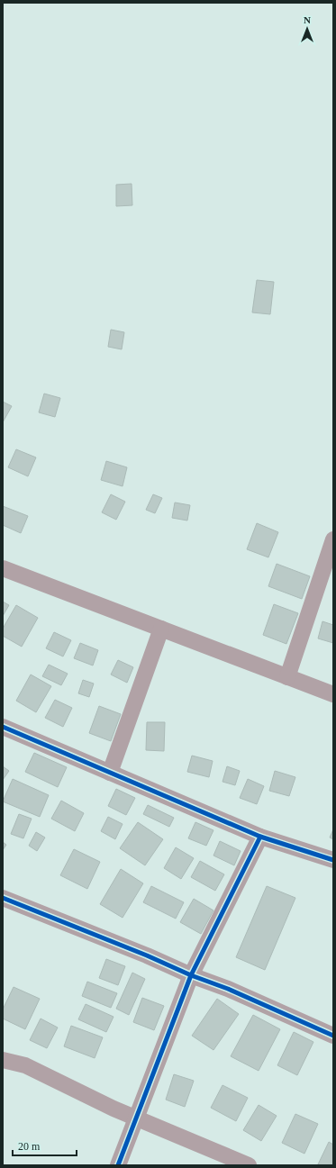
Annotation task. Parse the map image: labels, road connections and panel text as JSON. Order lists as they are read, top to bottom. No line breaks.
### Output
{"scale_bar":"20 m","north":"top"}
